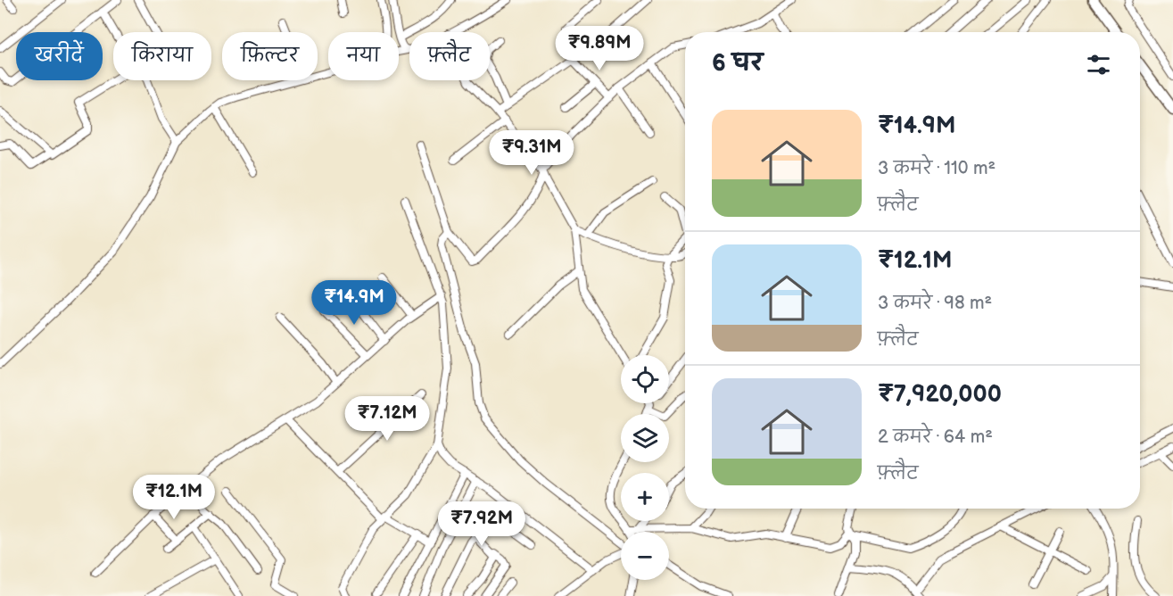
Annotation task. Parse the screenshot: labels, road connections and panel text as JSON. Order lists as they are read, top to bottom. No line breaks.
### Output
{"page":{"price":["₹9.89M","₹9.31M","₹14.9M","₹7.12M","₹12.1M","₹7.92M"],"chip":["खरीदें","किराया","फ़िल्टर","नया","फ़्लैट"],"heading":"6 घर","list":[{"name":"₹14.9M","note":"3 कमरे · 110 m² · फ़्लैट"},{"name":"₹12.1M","note":"3 कमरे · 98 m² · फ़्लैट"},{"name":"₹7,920,000","note":"2 कमरे · 64 m² · फ़्लैट"}],"map_buttons":["+","−"]}}
